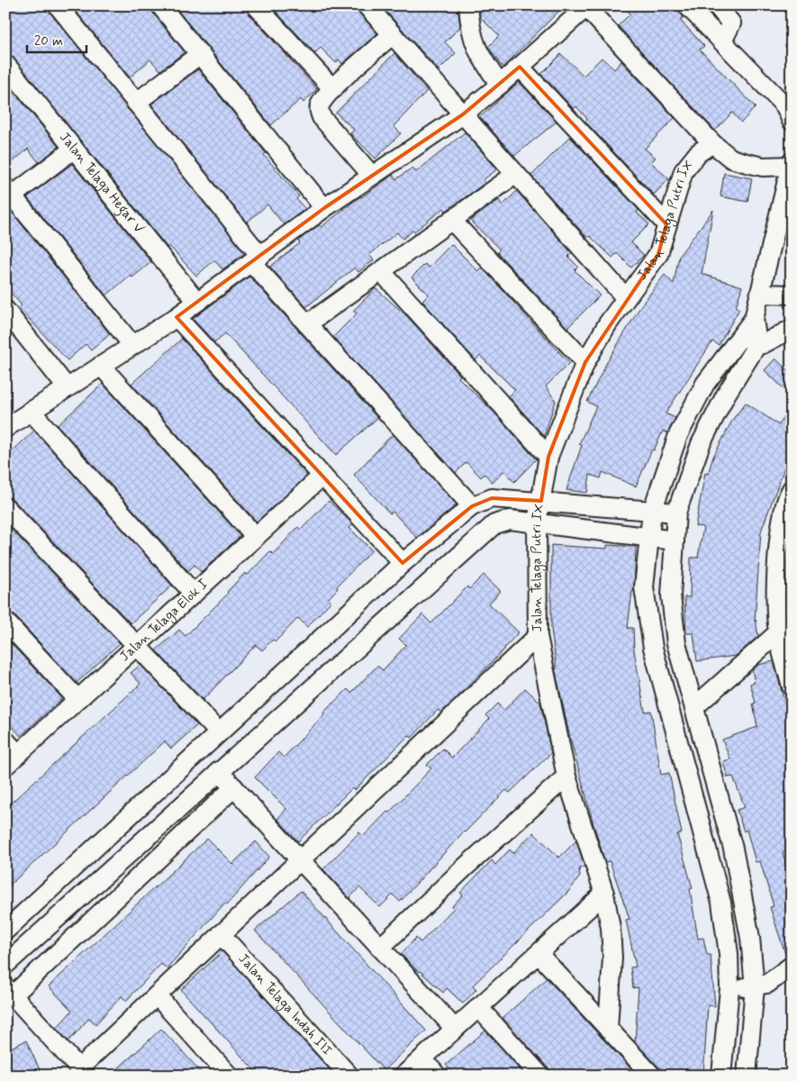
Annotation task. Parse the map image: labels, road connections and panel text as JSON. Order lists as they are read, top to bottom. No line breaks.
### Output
{"streets":{"street":["Jalan Telaga Hegar V","Jalan Telaga Putri IX","Jalan Telaga Elok I","Jalan Telaga Indah III"]},"scale_bar":"20 m"}
